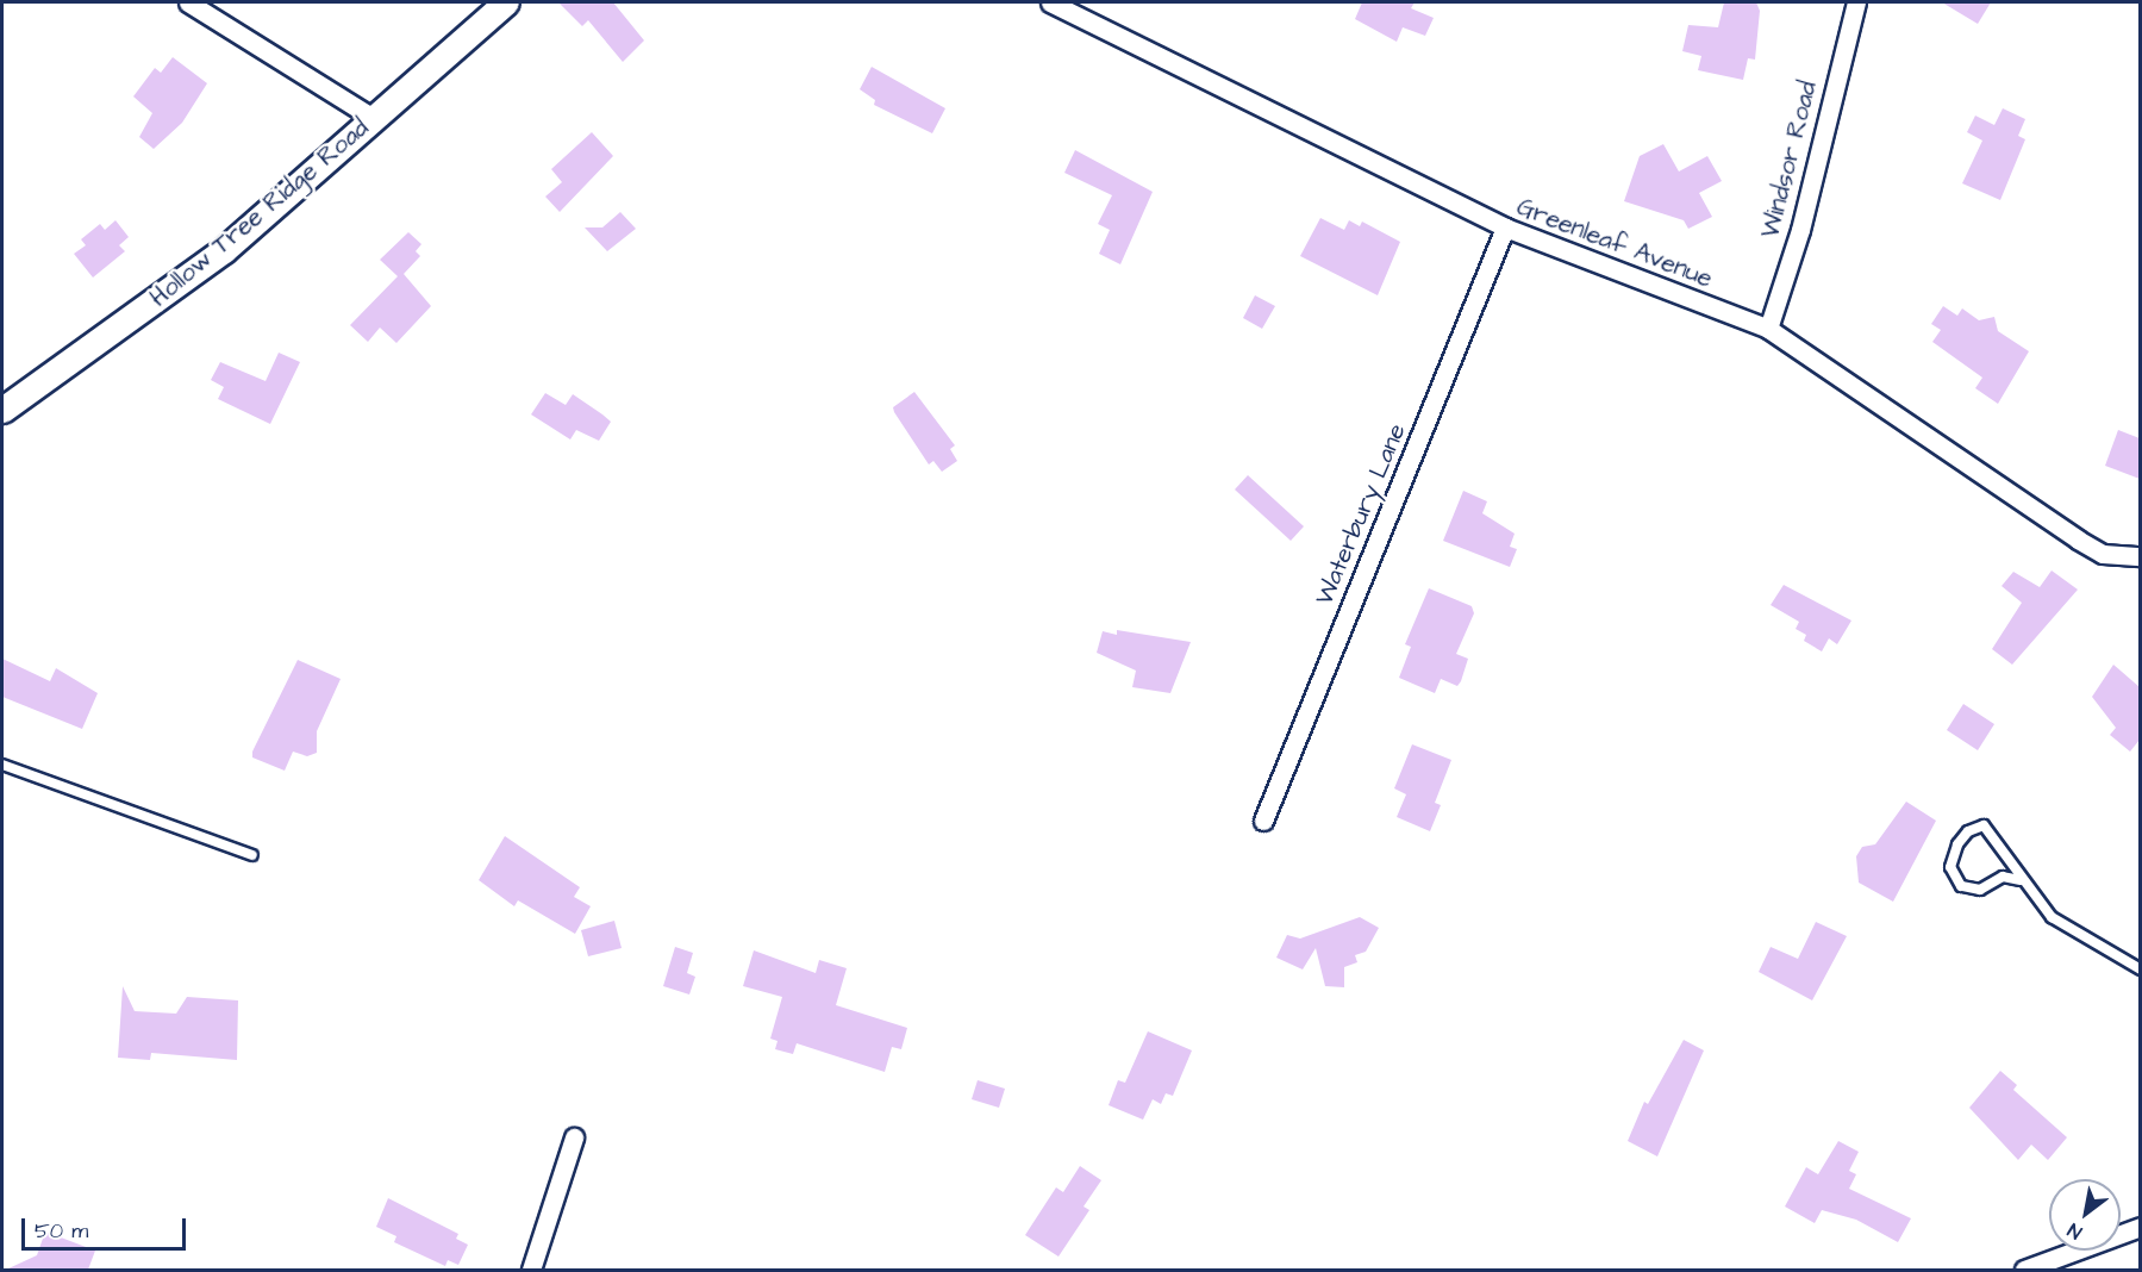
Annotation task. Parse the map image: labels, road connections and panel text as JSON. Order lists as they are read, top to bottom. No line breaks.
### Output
{"streets":{"street":["Windsor Road","Hollow Tree Ridge Road","Greenleaf Avenue","Waterbury Lane"]},"crossings":[["Windsor Road","Greenleaf Avenue"],["Greenleaf Avenue","Waterbury Lane"]],"scale_bar":"50 m","north":"bottom left"}
